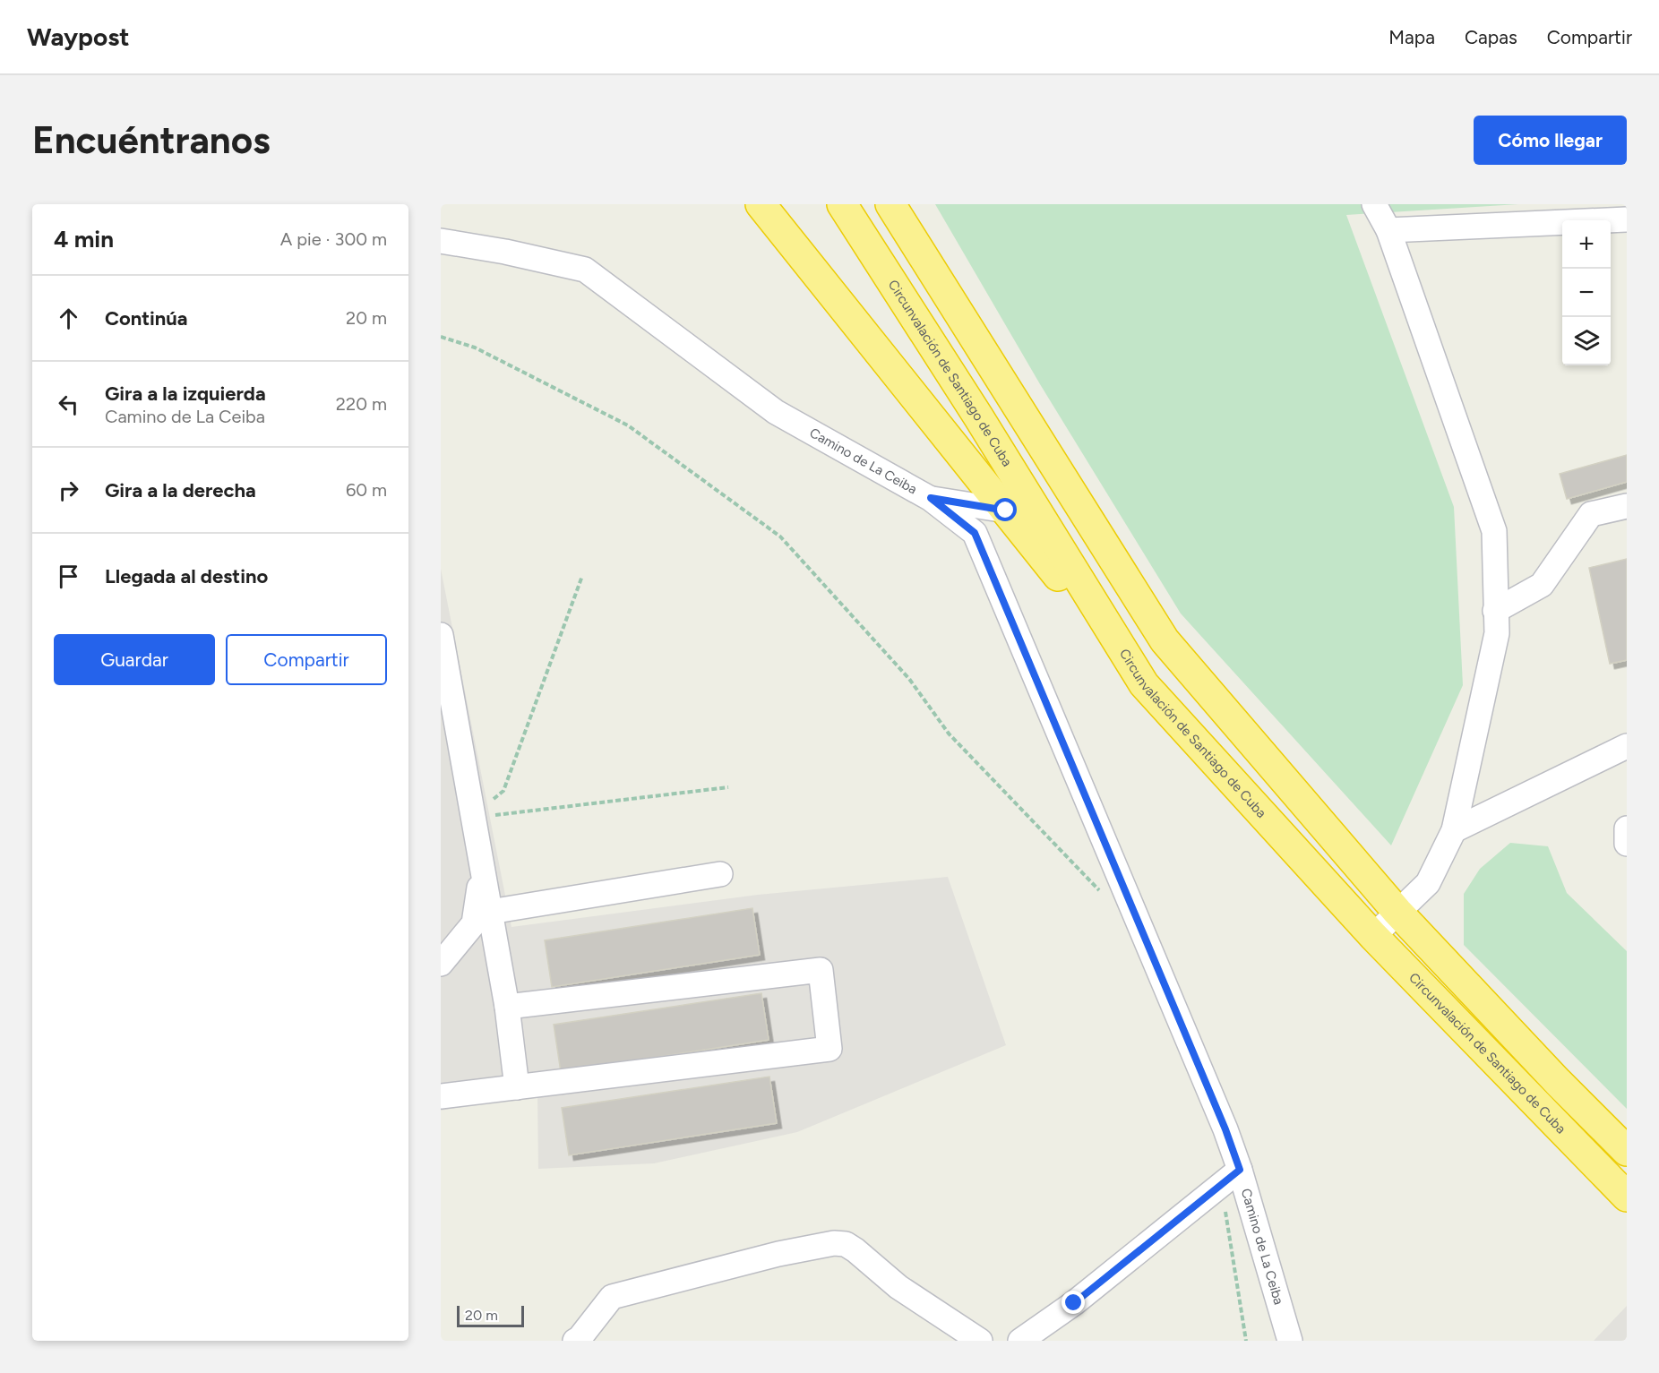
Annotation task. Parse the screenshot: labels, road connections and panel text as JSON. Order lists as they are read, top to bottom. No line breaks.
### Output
{"streets":{"highway":["Circunvalación de Santiago de Cuba"],"street":["Camino de La Ceiba"]},"scale_bar":"20 m","page":{"header":"Waypost","nav":["Mapa","Capas","Compartir"],"buttons":["Cómo llegar",["Guardar","Compartir"]],"title":"Encuéntranos","heading":["4 min","A pie · 300 m"],"map_buttons":["+","−"],"list":[["Continúa","20 m"],["Gira a la izquierda","Camino de La Ceiba","220 m"],["Gira a la derecha","60 m"],"Llegada al destino"],"scale":"20 m"}}
